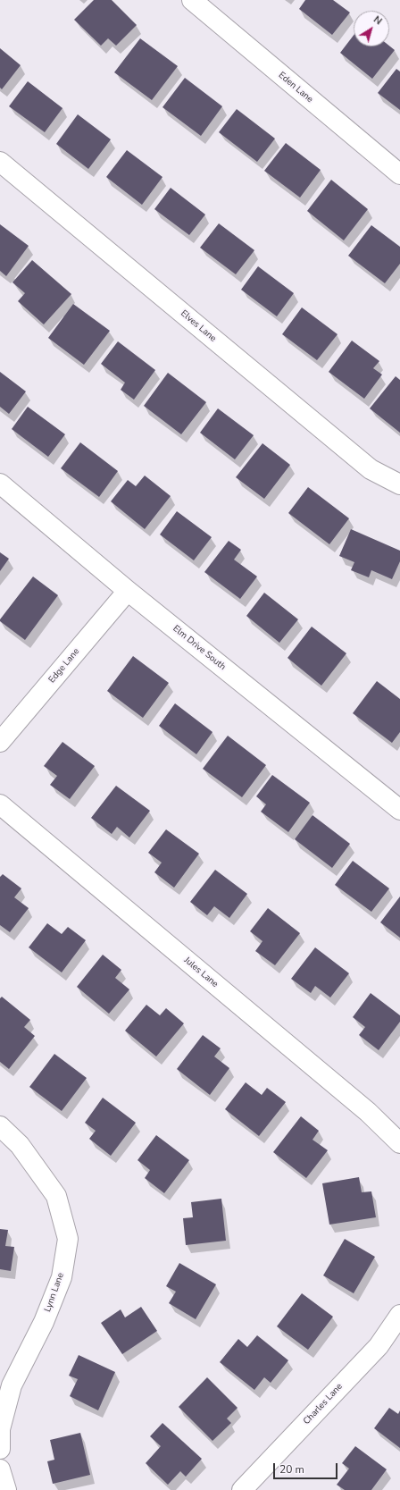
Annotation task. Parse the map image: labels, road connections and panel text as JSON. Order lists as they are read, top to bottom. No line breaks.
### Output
{"streets":{"street":["Eden Lane","Elves Lane","Elm Drive South","Edge Lane","Jules Lane","Lynn Lane","Charles Lane"]},"crossings":[["Elm Drive South","Edge Lane"]],"scale_bar":"20 m","north":"top right"}
